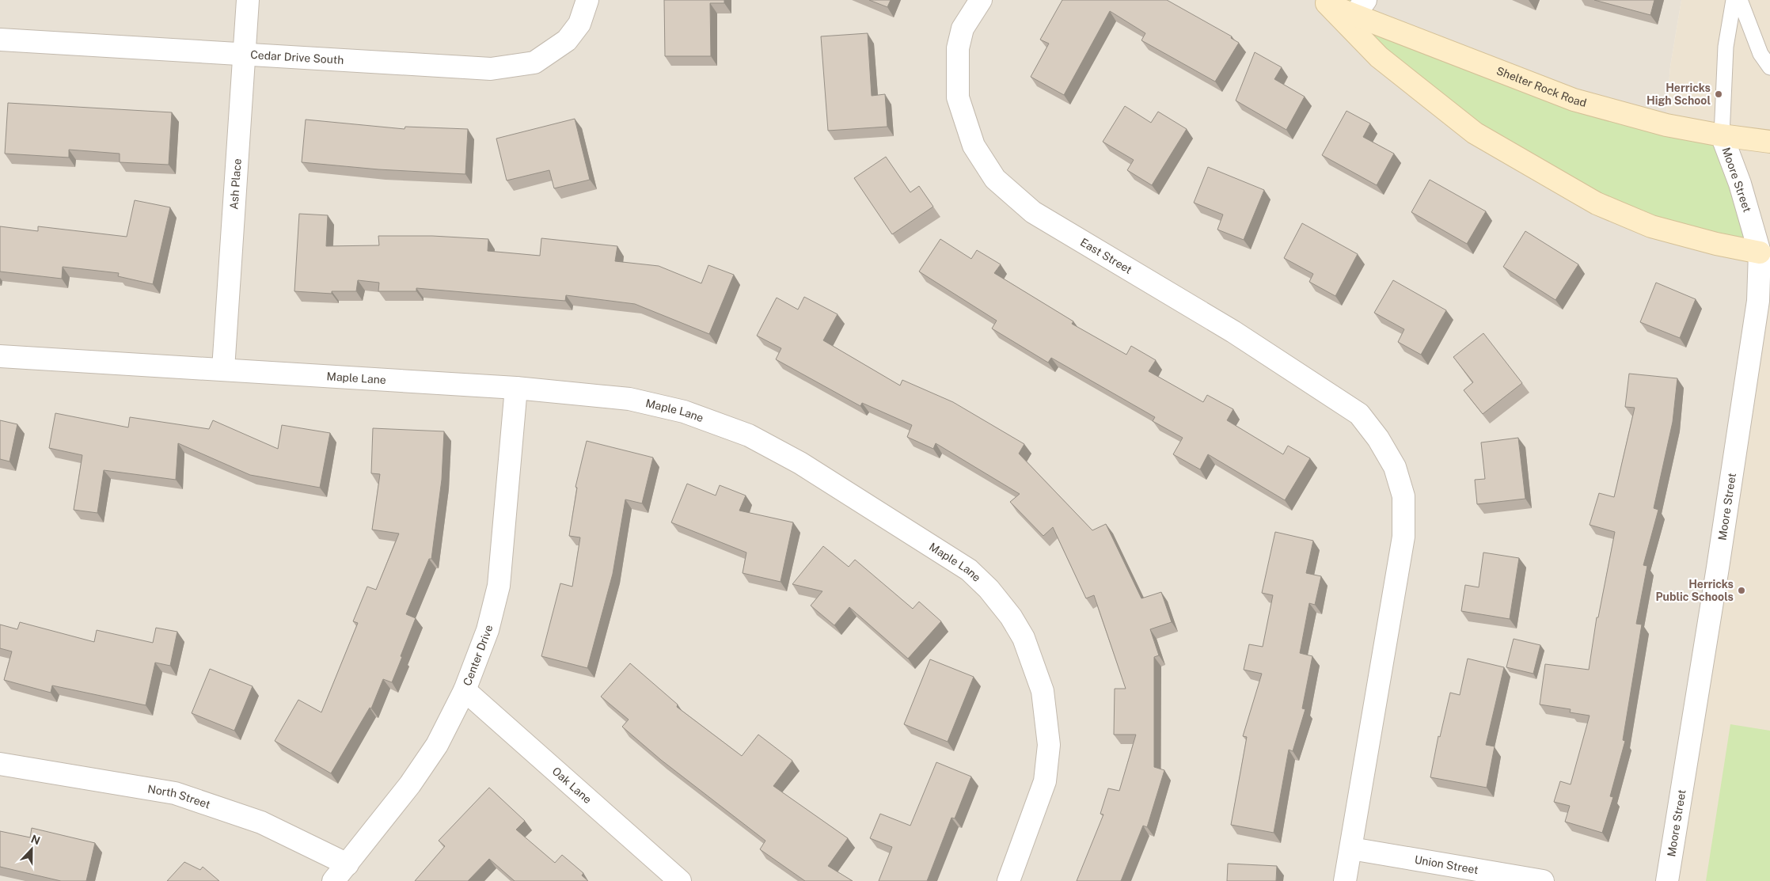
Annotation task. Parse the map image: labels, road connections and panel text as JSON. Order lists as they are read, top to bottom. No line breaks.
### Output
{"streets":{"main road":["Shelter Rock Road"],"street":["Cedar Drive South","Moore Street","Ash Place","East Street","Maple Lane","Center Drive","Oak Lane","North Street","Union Street"]},"crossings":[["Cedar Drive South","Ash Place"],["Shelter Rock Road","Moore Street"],["Ash Place","Maple Lane"],["East Street","Union Street"],["Maple Lane","Center Drive"],["Center Drive","Oak Lane"],["Center Drive","North Street"]],"places":["Herricks High School","Herricks Public Schools"],"north":"top"}
